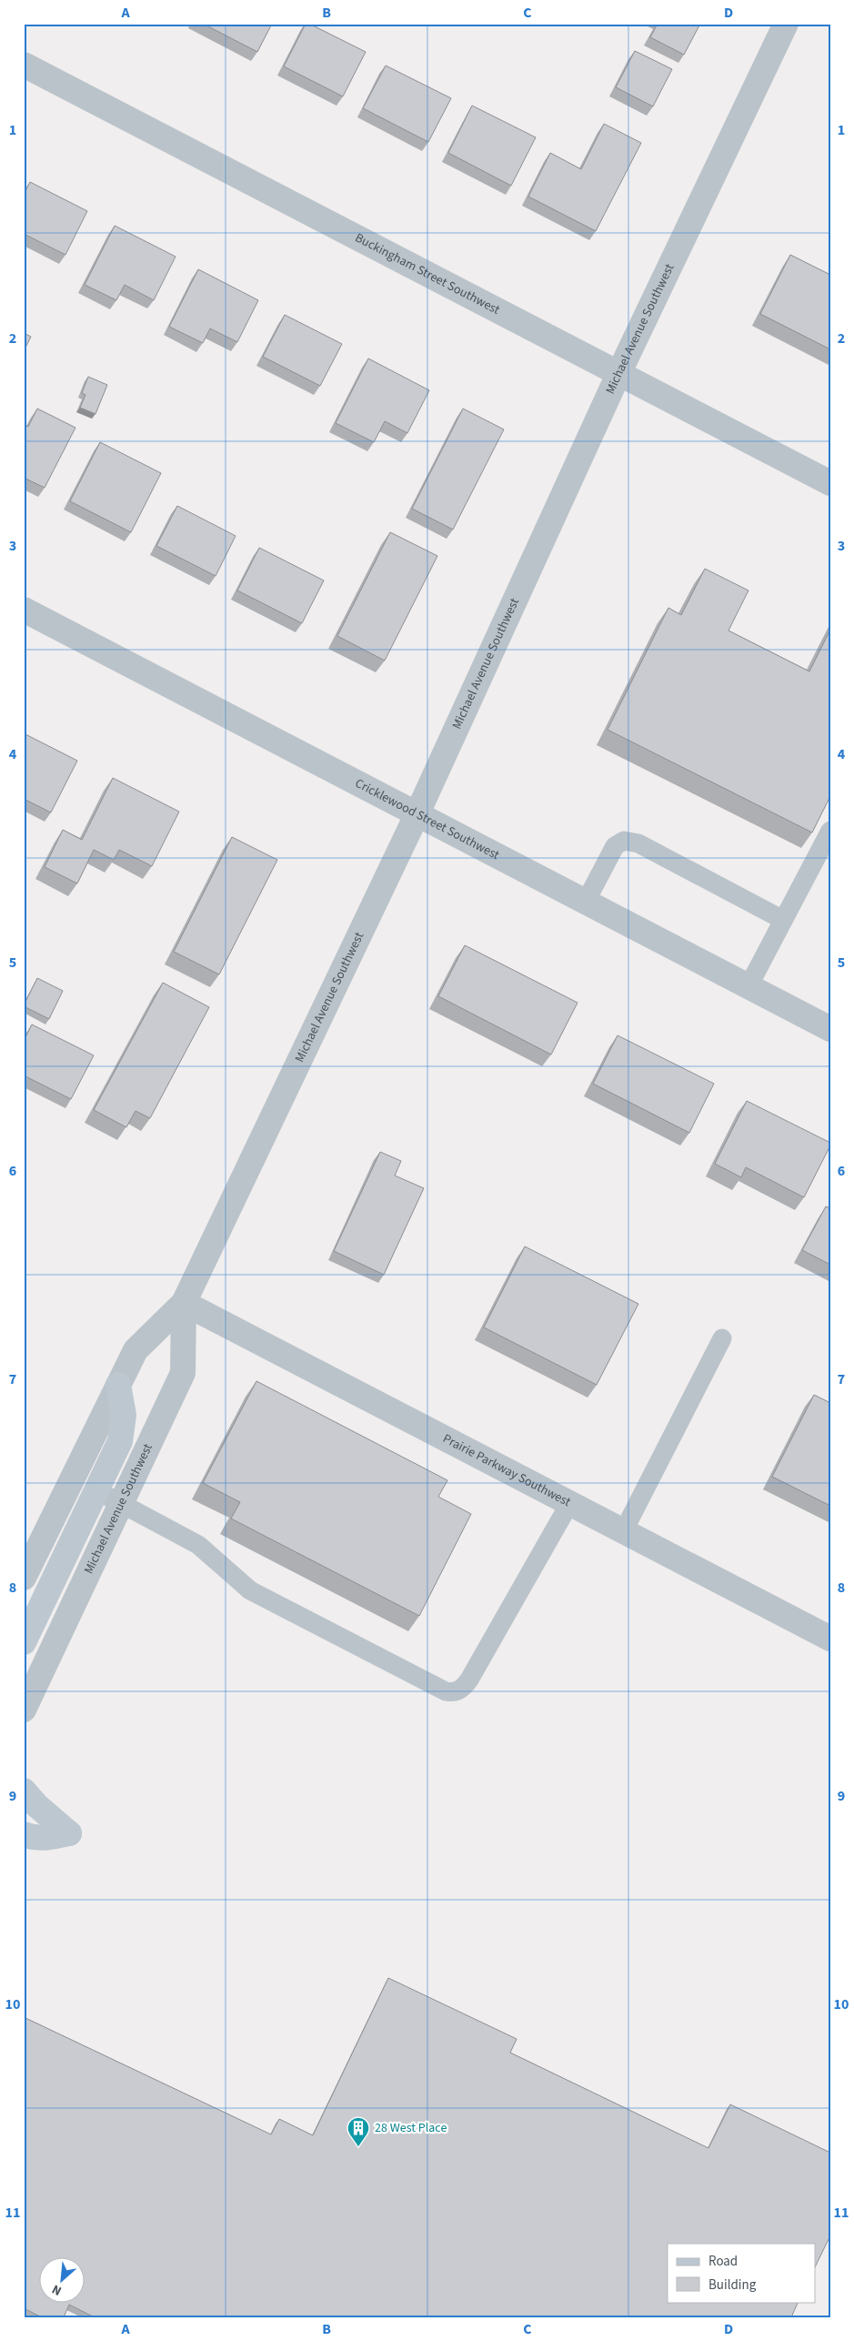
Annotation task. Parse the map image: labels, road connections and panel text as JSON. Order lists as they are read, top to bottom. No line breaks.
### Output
{"streets":{"street":["Buckingham Street Southwest","Michael Avenue Southwest","Cricklewood Street Southwest","Prairie Parkway Southwest"]},"crossings":[["Buckingham Street Southwest","Michael Avenue Southwest"],["Michael Avenue Southwest","Cricklewood Street Southwest"],["Michael Avenue Southwest","Prairie Parkway Southwest"]],"places":{"building":["28 West Place"]},"legend":["Road","Building"],"north":"bottom left","grid":{"columns":["A","B","C","D"],"rows":["1","2","3","4","5","6","7","8","9","10","11"]}}
